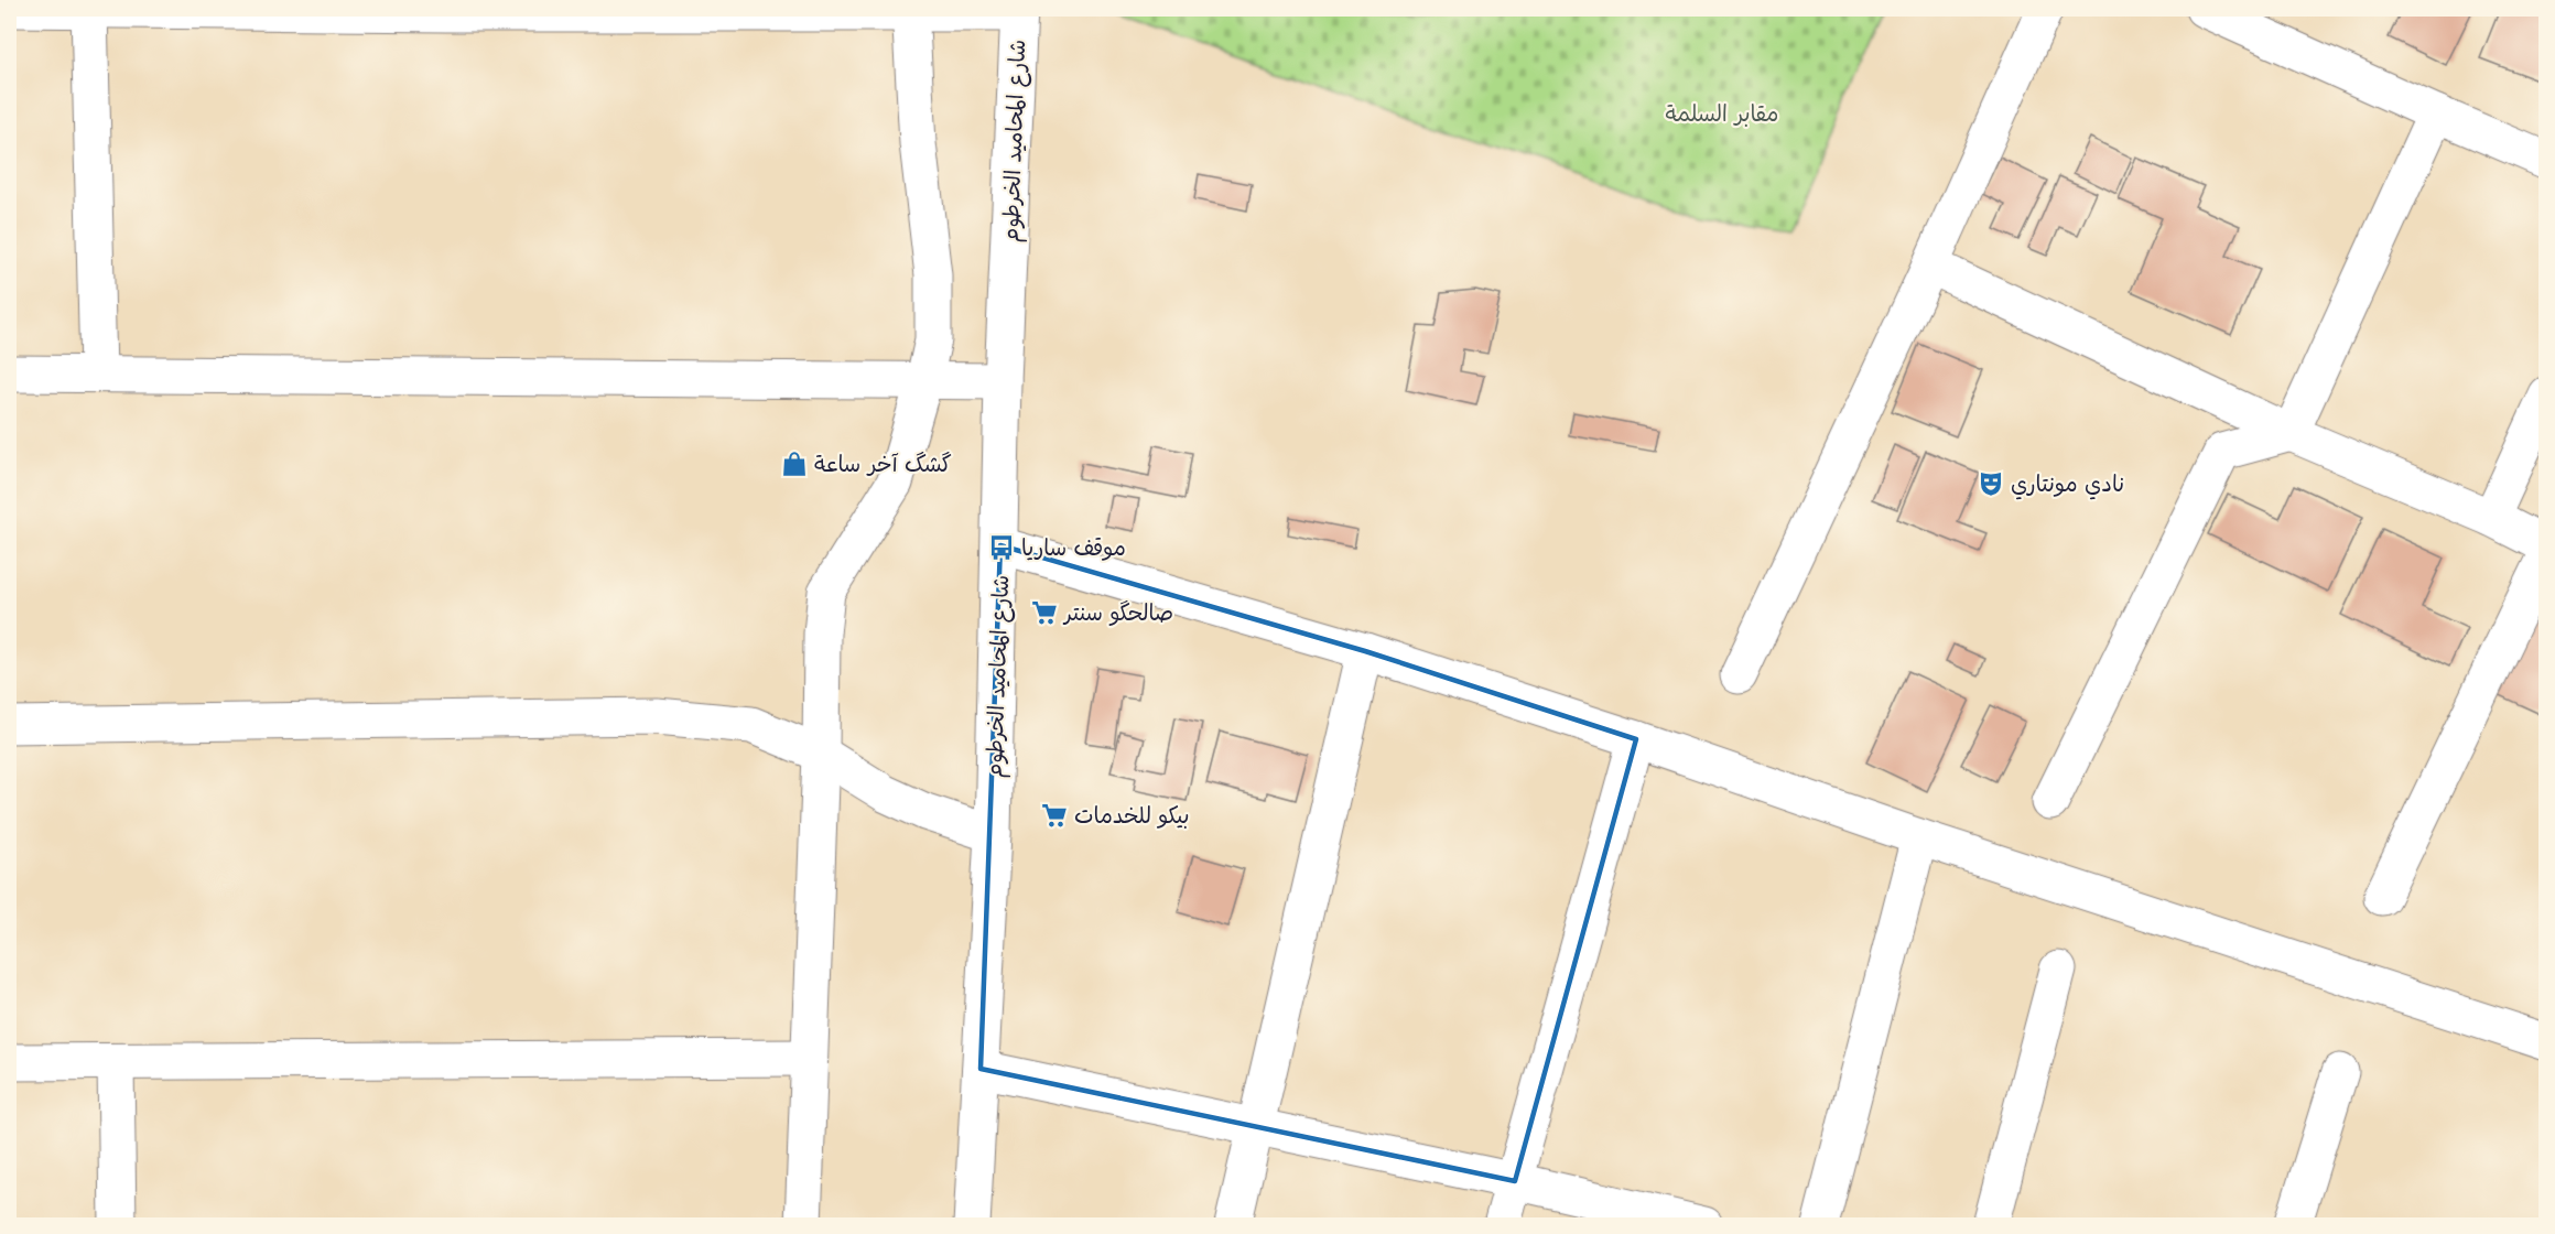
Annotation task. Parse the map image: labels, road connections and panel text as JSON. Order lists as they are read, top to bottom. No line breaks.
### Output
{"streets":{"street":["شارع المحاميد الخرطوم"]},"parks":["مقابر السلمة"],"places":{"shop":["گشگ آخر ساعة"],"theatre":["نادي مونتاري"],"bus stop":["موقف ساريا"],"supermarket":["صالحگو سنتر","بيكو للخدمات"]}}
